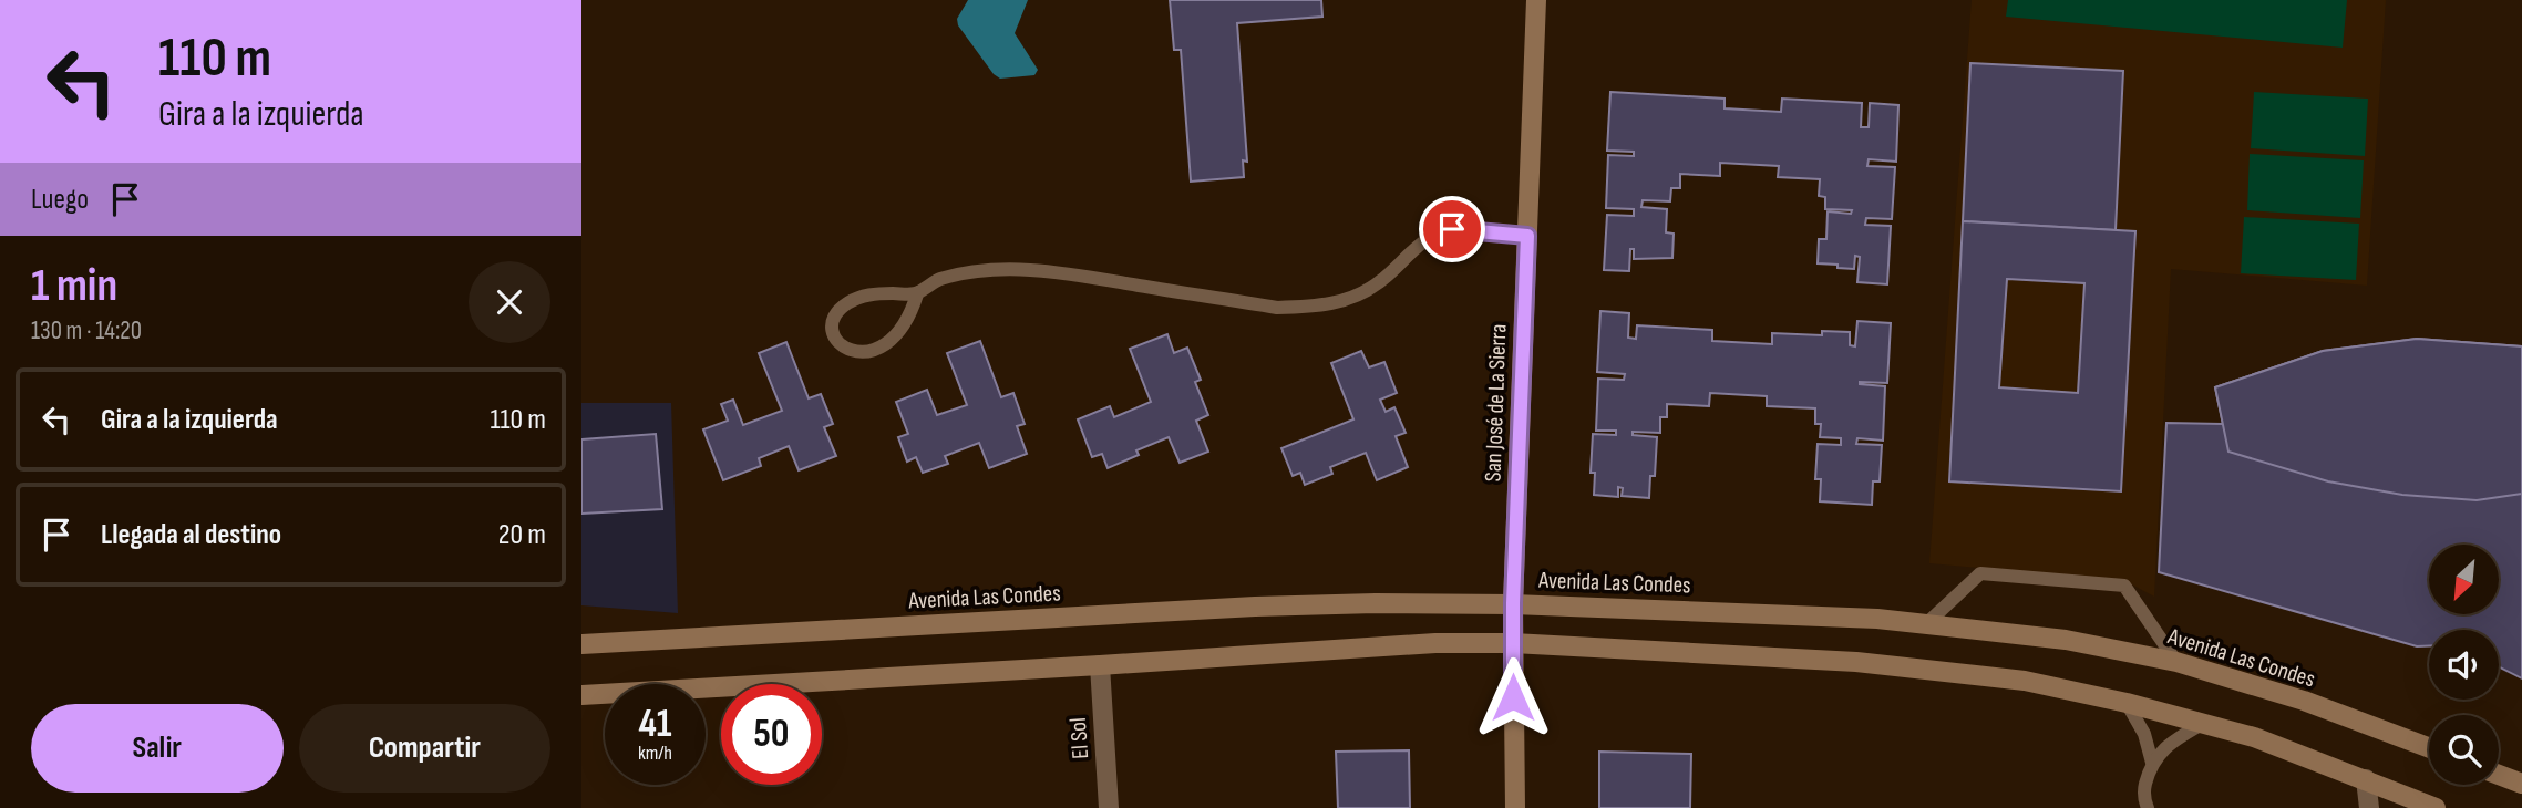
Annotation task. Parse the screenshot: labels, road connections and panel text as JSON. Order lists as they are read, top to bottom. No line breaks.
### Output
{"streets":{"main road":["San José de La Sierra","Avenida Las Condes"],"street":["El Sol"]},"crossings":[["San José de La Sierra","Avenida Las Condes"]],"north":"bottom left","page":{"turn":["110 m","Gira a la izquierda"],"then":"Luego","heading":["1 min","130 m · 14:20"],"list":[{"name":"Gira a la izquierda","value":"110 m"},{"name":"Llegada al destino","value":"20 m"}],"speed":"41 km/h","limit":"50","buttons":["Salir","Compartir"]}}
